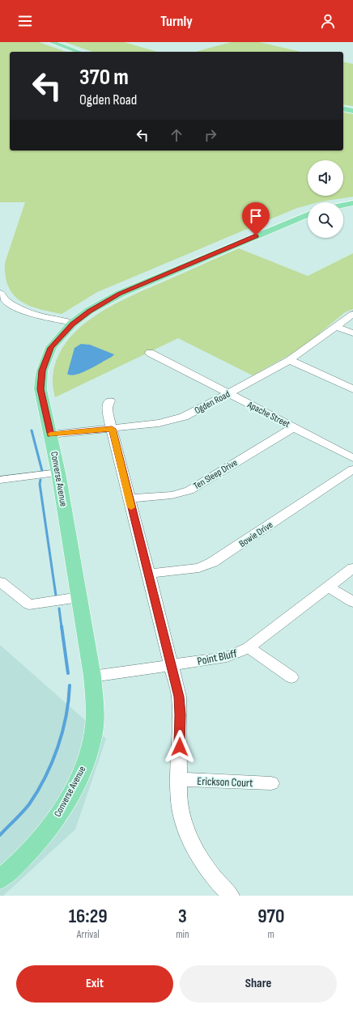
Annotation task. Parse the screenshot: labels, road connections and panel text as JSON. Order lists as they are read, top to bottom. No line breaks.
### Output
{"streets":{"main road":["Converse Avenue"],"street":["Ogden Road","Apache Street","Ten Sleep Drive","Bowie Drive","Point Bluff","Erickson Court"]},"crossings":[["Ogden Road","Apache Street"],["Ogden Road","Converse Avenue"],["Apache Street","Ten Sleep Drive"],["Converse Avenue","Point Bluff"]],"page":{"header":"Turnly","turn":["370 m","Ogden Road"],"eta":["16:29","Arrival","3","min","970","m"],"buttons":["Exit","Share"]}}
